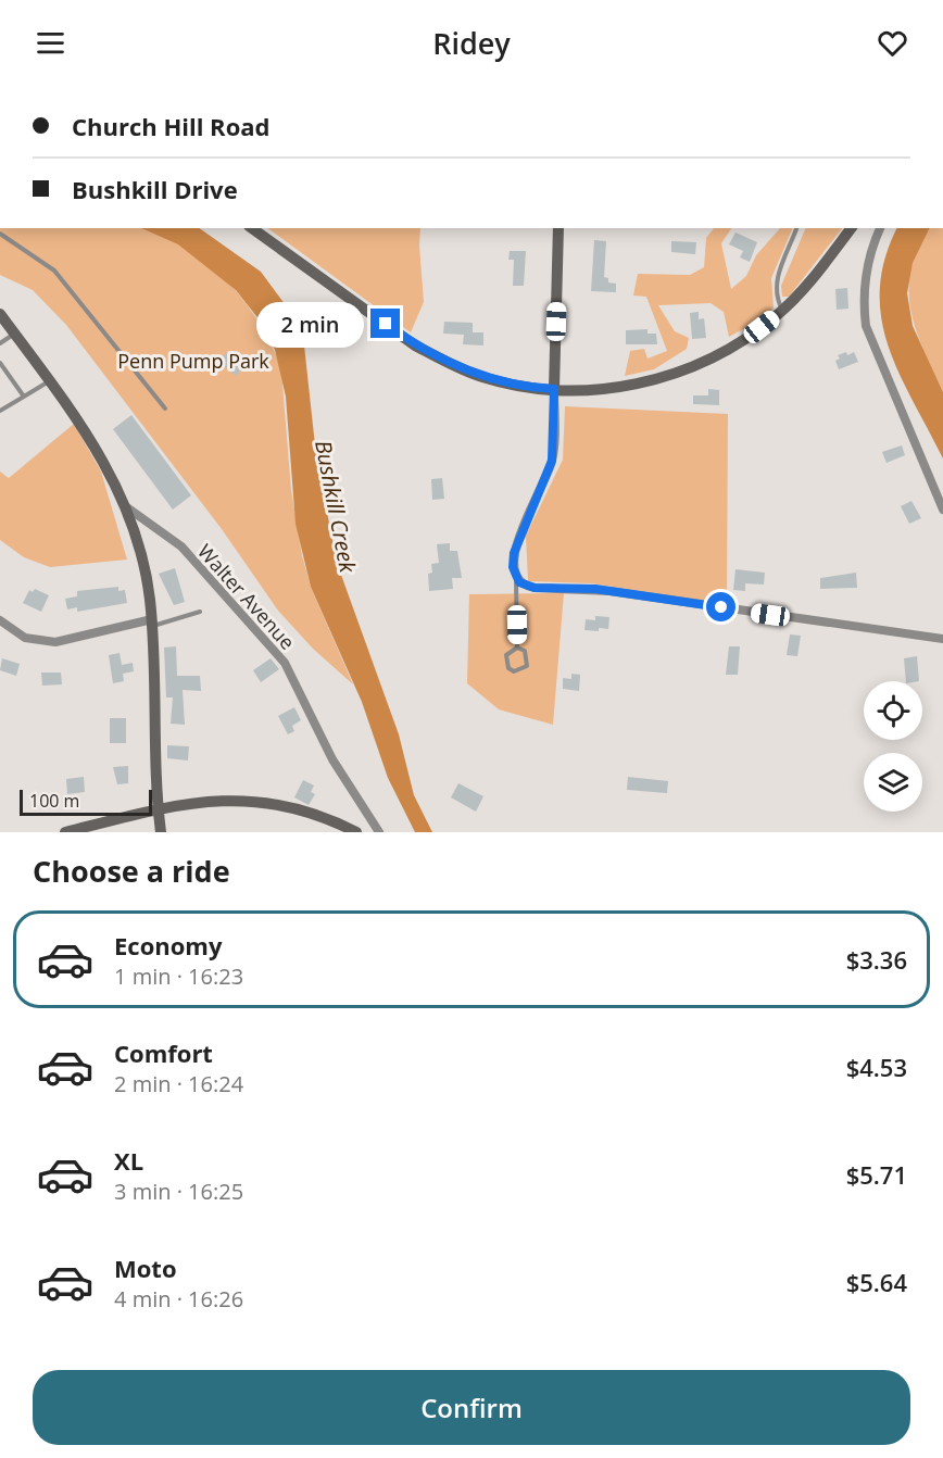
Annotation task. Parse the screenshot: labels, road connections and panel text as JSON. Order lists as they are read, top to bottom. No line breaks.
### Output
{"streets":{"street":["Walter Avenue"]},"water":["Bushkill Creek"],"parks":["Penn Pump Park"],"scale_bar":"100 m","page":{"header":"Ridey","banner":["Church Hill Road","Bushkill Drive"],"bubble":"2 min","scale":"100 m","heading":"Choose a ride","list":[{"name":"Economy","note":"1 min · 16:23","value":"$3.36"},{"name":"Comfort","note":"2 min · 16:24","value":"$4.53"},{"name":"XL","note":"3 min · 16:25","value":"$5.71"},{"name":"Moto","note":"4 min · 16:26","value":"$5.64"}],"buttons":"Confirm"}}
